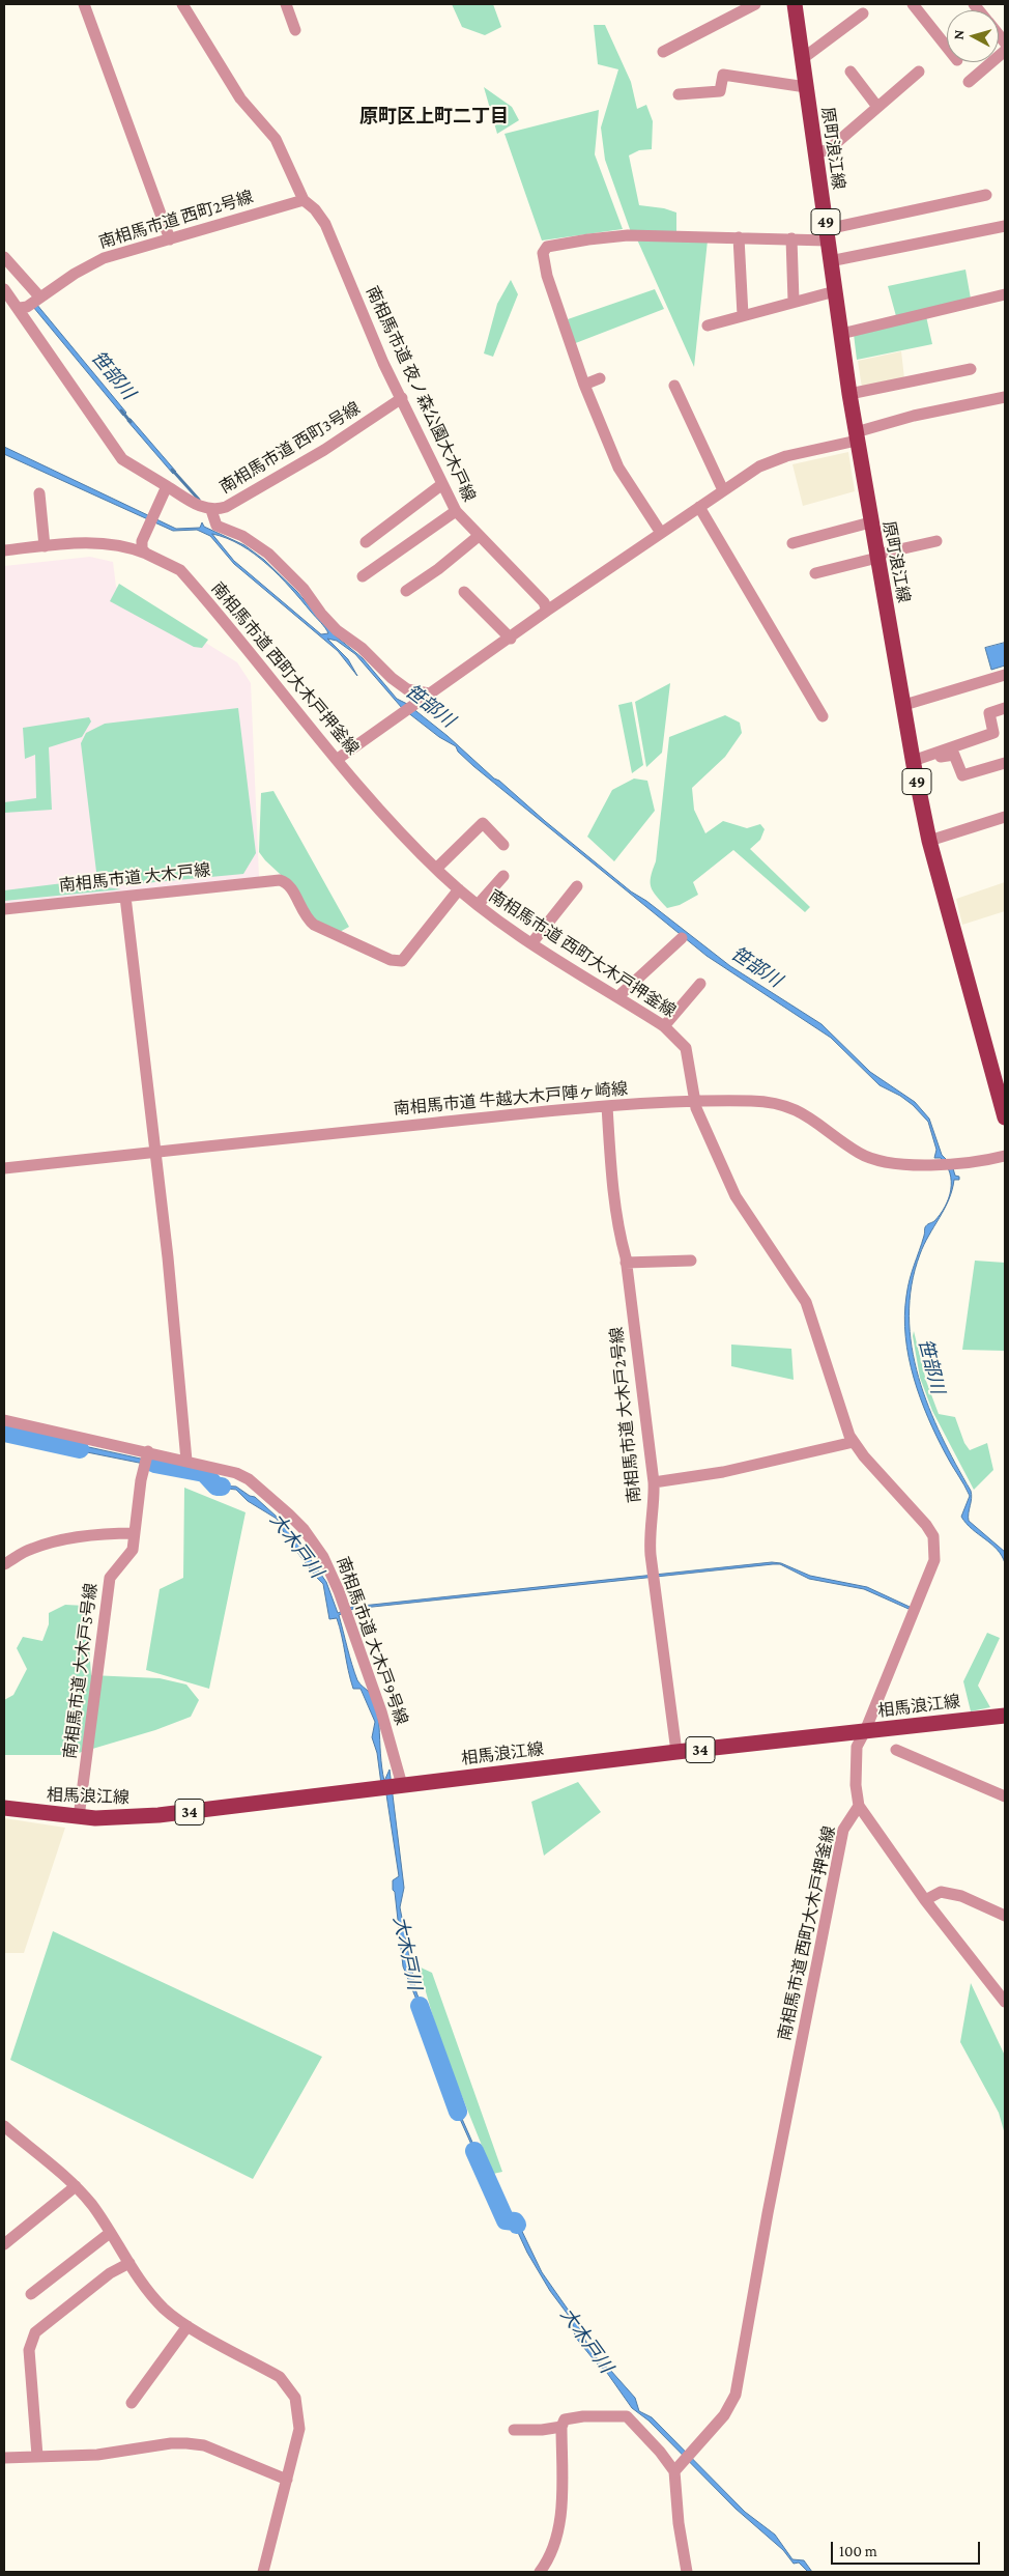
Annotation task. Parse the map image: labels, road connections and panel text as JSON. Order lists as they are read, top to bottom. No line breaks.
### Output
{"streets":{"main road":["原町浪江線","49","相馬浪江線","34"],"street":["南相馬市道 西町2号線","南相馬市道 夜ノ森公園大木戸線","南相馬市道 西町3号線","南相馬市道 西町大木戸押釜線","南相馬市道 大木戸線","南相馬市道 牛越大木戸陣ヶ崎線","南相馬市道 大木戸2号線","南相馬市道 大木戸9号線","南相馬市道 大木戸5号線"]},"crossings":[["南相馬市道 西町2号線","南相馬市道 夜ノ森公園大木戸線"],["南相馬市道 夜ノ森公園大木戸線","南相馬市道 西町3号線"],["南相馬市道 西町大木戸押釜線","南相馬市道 大木戸線"],["南相馬市道 西町大木戸押釜線","南相馬市道 牛越大木戸陣ヶ崎線"],["南相馬市道 西町大木戸押釜線","相馬浪江線"],["南相馬市道 牛越大木戸陣ヶ崎線","南相馬市道 大木戸2号線"],["南相馬市道 大木戸2号線","相馬浪江線"],["南相馬市道 大木戸9号線","南相馬市道 大木戸5号線"],["南相馬市道 大木戸9号線","相馬浪江線"],["南相馬市道 大木戸5号線","相馬浪江線"]],"districts":["原町区上町二丁目"],"water":["笹部川","大木戸川"],"scale_bar":"100 m","north":"left"}
